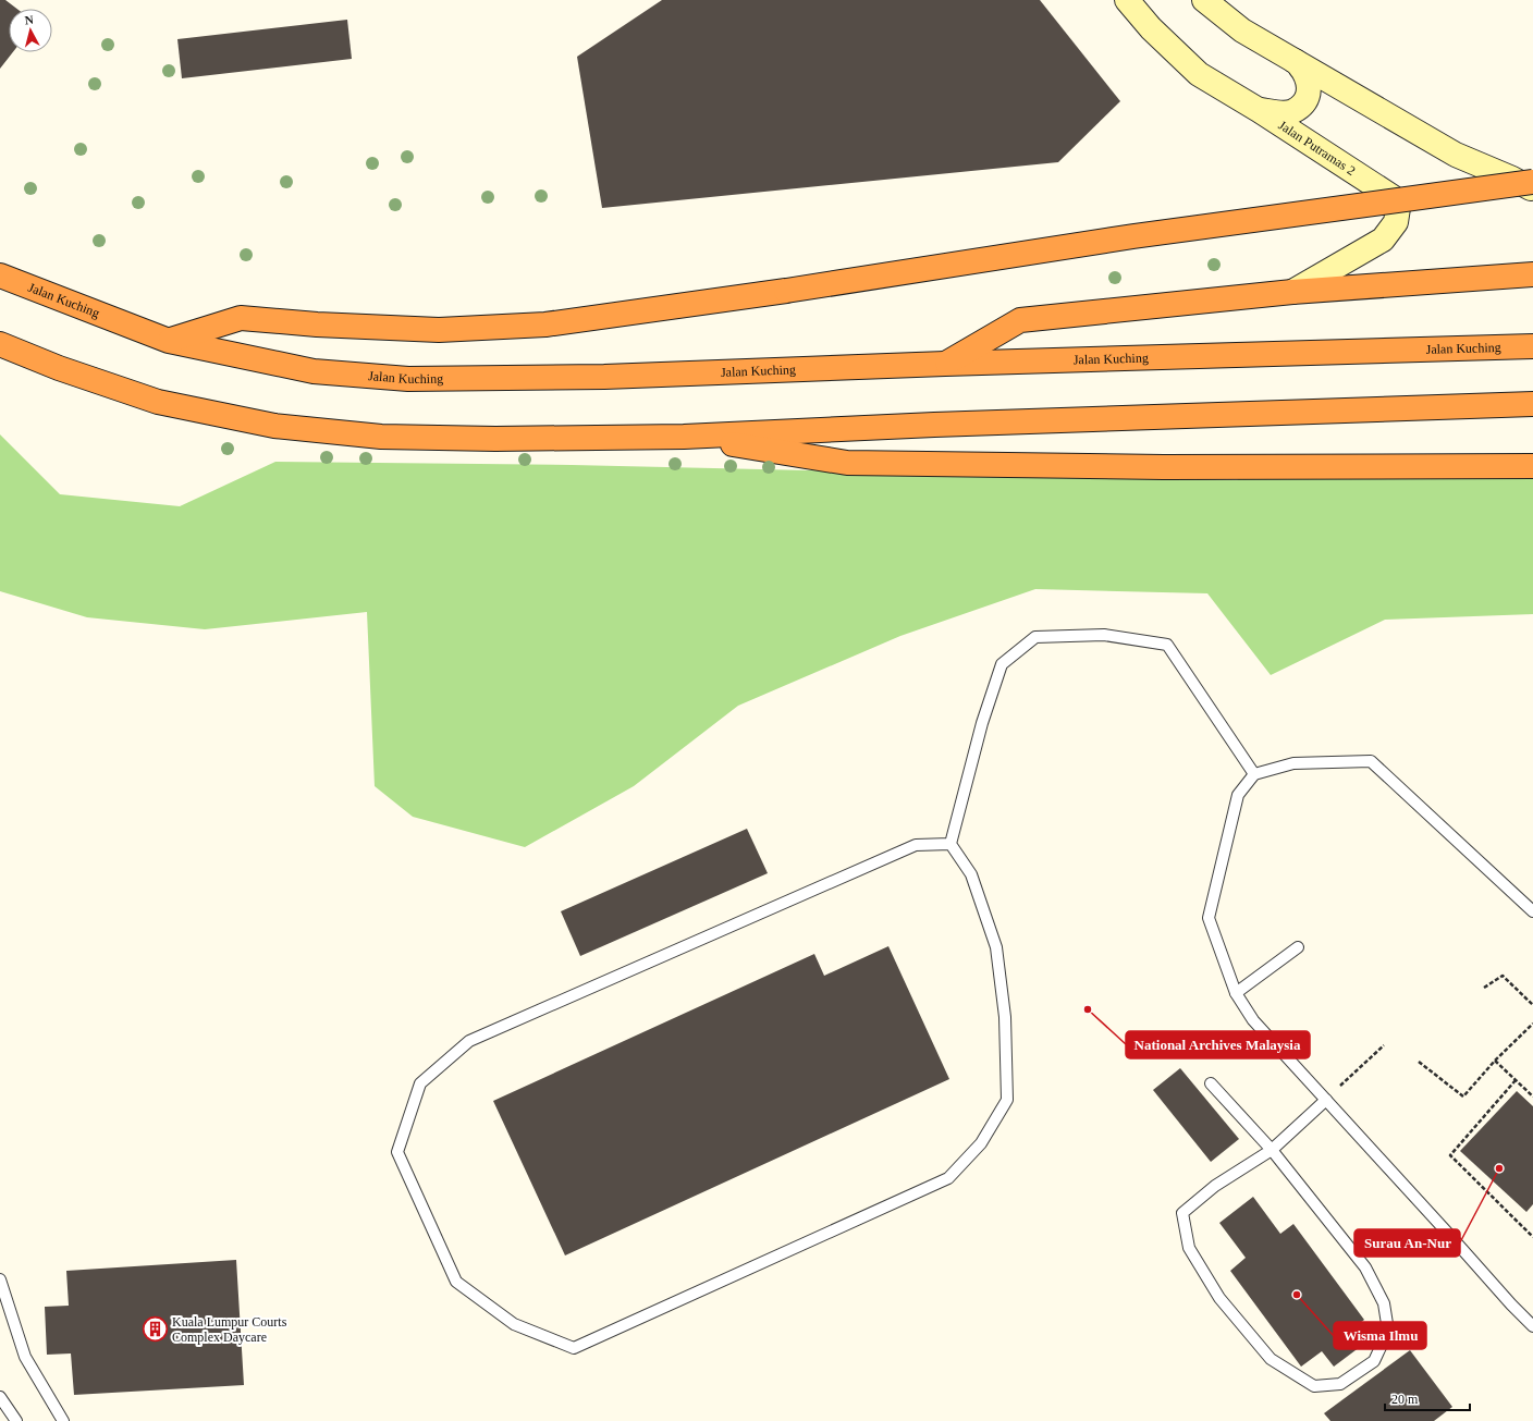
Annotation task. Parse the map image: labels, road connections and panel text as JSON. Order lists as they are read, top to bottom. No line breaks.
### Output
{"streets":{"highway":["Jalan Kuching"],"street":["Jalan Putramas 2"]},"places":{"other":["National Archives Malaysia","Surau An-Nur","Wisma Ilmu"],"building":["Kuala Lumpur Courts Complex Daycare"]},"scale_bar":"20 m","north":"top"}
